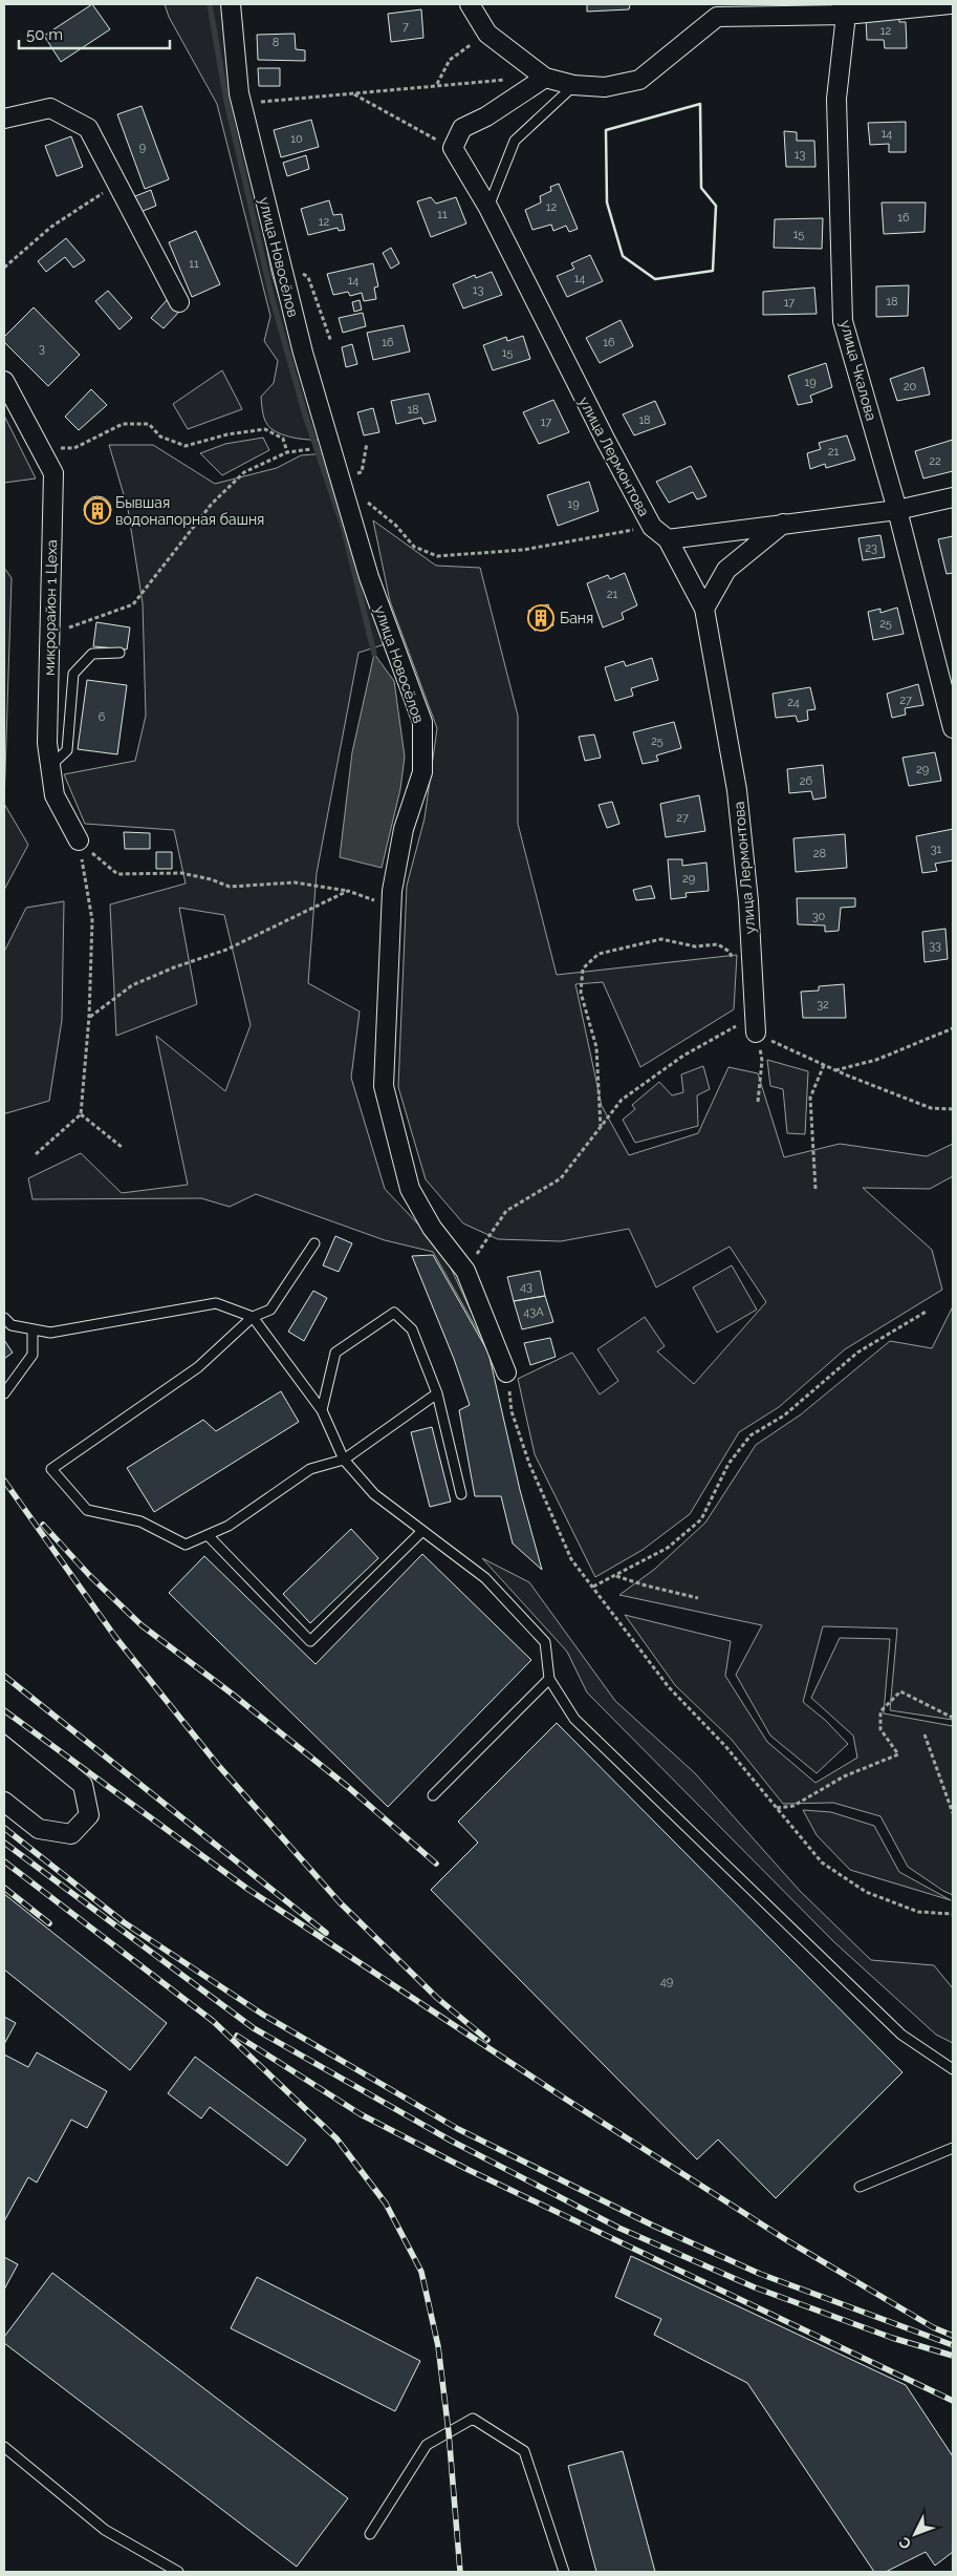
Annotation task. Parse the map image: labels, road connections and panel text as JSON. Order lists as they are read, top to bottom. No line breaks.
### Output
{"streets":{"street":["улица Новосёлов","улица Чкалова","улица Лермонтова","микрорайон 1 Цеха"]},"places":{"building":["Бывшая водонапорная башня","Баня"]},"house_numbers":["7","12","8","14","10","9","13","12","11","16","12","15","11","14","14","13","18","17","16","16","3","15","19","20","18","18","17","21","22","19","23","21","25","27","24","6","25","29","26","27","31","28","29","30","33","32","43","43А","49"],"scale_bar":"50 m","north":"bottom left"}
